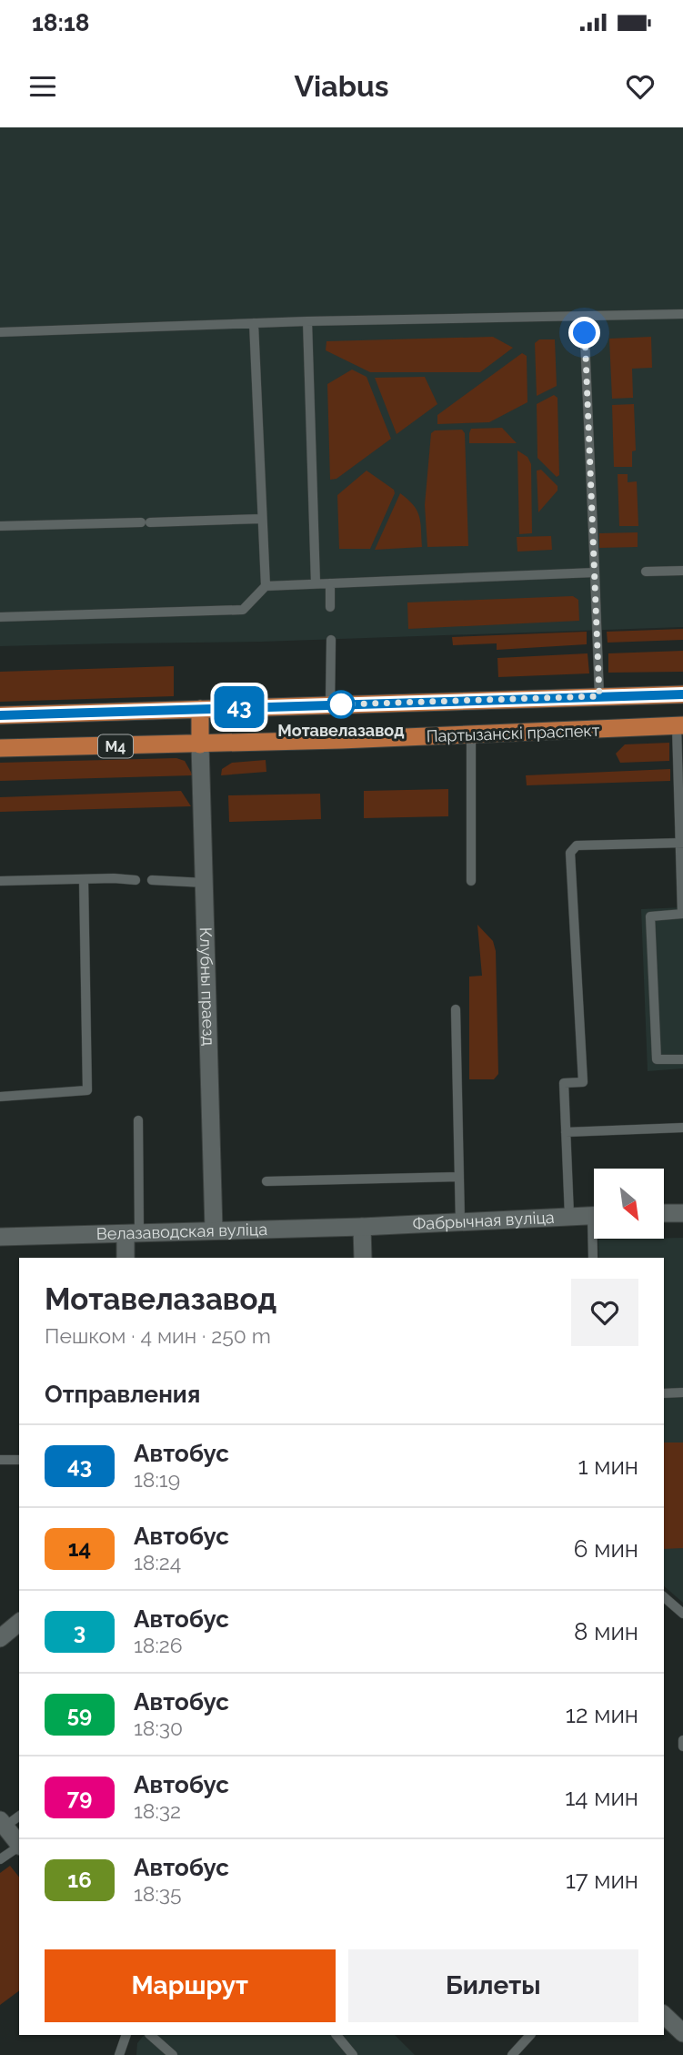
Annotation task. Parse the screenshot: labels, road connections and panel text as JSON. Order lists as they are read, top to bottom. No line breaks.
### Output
{"streets":{"main road":["Партызанскі праспект","М4"],"street":["Клубны праезд","Фабрычная вуліца","Велазаводская вуліца"]},"crossings":[["Партызанскі праспект","Клубны праезд"],["Клубны праезд","Велазаводская вуліца"],["Фабрычная вуліца","Велазаводская вуліца"]],"places":["Мотавелазавод"],"lines":["bus line 43"],"north":"bottom right","page":{"status":"18:18","header":"Viabus","on_map":"43","heading":[["Мотавелазавод","Пешком · 4 мин · 250 m"],"Отправления"],"list":[{"mark":"43","name":"Автобус","note":"18:19","value":"1 мин"},{"mark":"14","name":"Автобус","note":"18:24","value":"6 мин"},{"mark":"3","name":"Автобус","note":"18:26","value":"8 мин"},{"mark":"59","name":"Автобус","note":"18:30","value":"12 мин"},{"mark":"79","name":"Автобус","note":"18:32","value":"14 мин"},{"mark":"16","name":"Автобус","note":"18:35","value":"17 мин"}],"buttons":["Маршрут","Билеты"]}}
